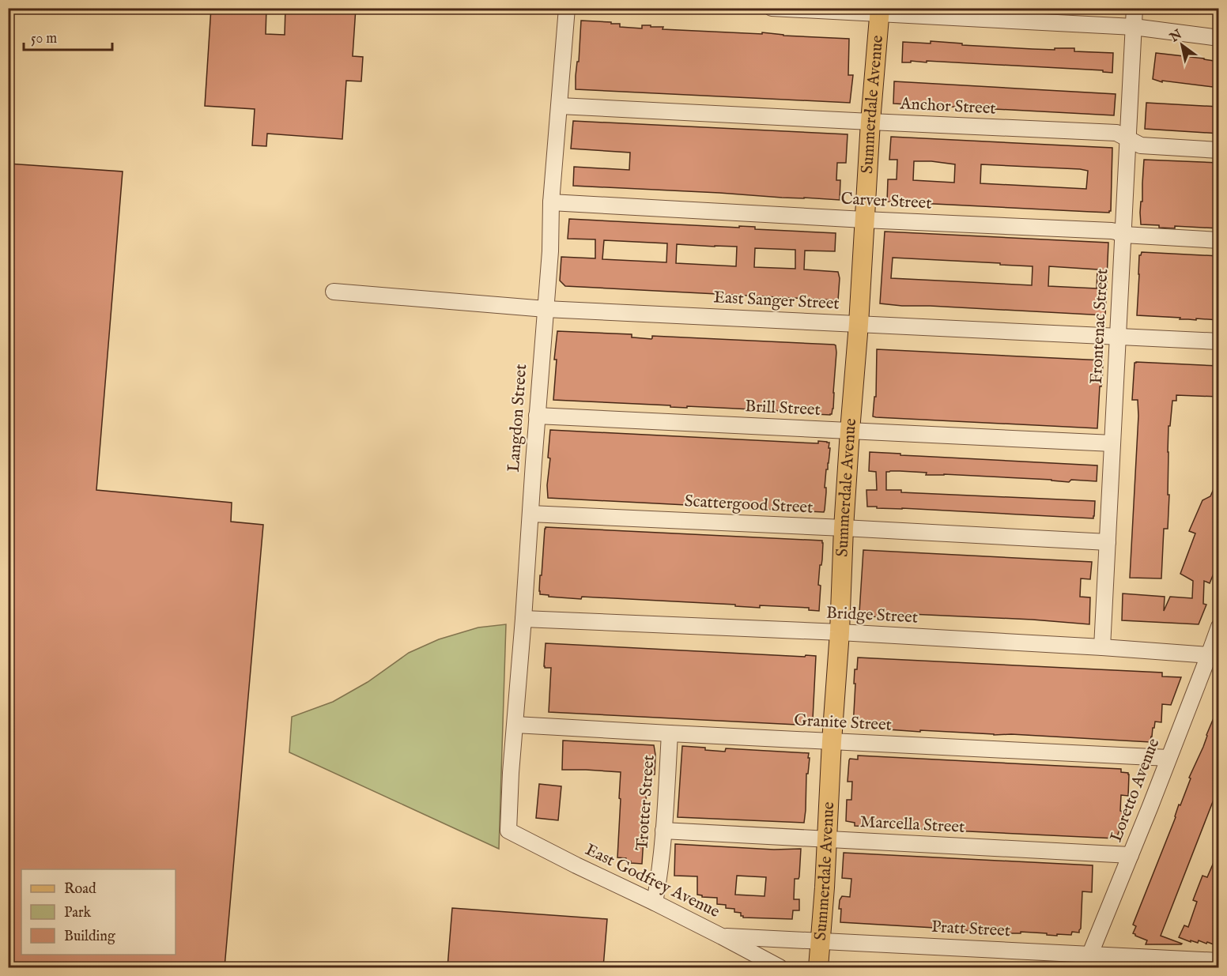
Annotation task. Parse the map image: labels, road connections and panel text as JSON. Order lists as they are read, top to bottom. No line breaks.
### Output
{"streets":{"main road":["Summerdale Avenue"],"street":["Anchor Street","Carver Street","East Sanger Street","Frontenac Street","Brill Street","Langdon Street","Scattergood Street","Bridge Street","Granite Street","Loretto Avenue","Trotter Street","Marcella Street","East Godfrey Avenue","Pratt Street"]},"crossings":[["Summerdale Avenue","Anchor Street"],["Summerdale Avenue","Carver Street"],["Summerdale Avenue","East Sanger Street"],["Summerdale Avenue","Brill Street"],["Summerdale Avenue","Scattergood Street"],["Summerdale Avenue","Bridge Street"],["Summerdale Avenue","Granite Street"],["Summerdale Avenue","Marcella Street"],["Summerdale Avenue","Pratt Street"],["Anchor Street","Frontenac Street"],["Anchor Street","Langdon Street"],["Carver Street","Frontenac Street"],["Carver Street","Langdon Street"],["East Sanger Street","Frontenac Street"],["East Sanger Street","Langdon Street"],["Frontenac Street","Brill Street"],["Frontenac Street","Scattergood Street"],["Frontenac Street","Bridge Street"],["Brill Street","Langdon Street"],["Langdon Street","Scattergood Street"],["Langdon Street","Bridge Street"],["Langdon Street","Granite Street"],["Langdon Street","East Godfrey Avenue"],["Bridge Street","Loretto Avenue"],["Granite Street","Loretto Avenue"],["Granite Street","Trotter Street"],["Loretto Avenue","Marcella Street"],["Loretto Avenue","Pratt Street"],["Trotter Street","Marcella Street"],["Trotter Street","East Godfrey Avenue"],["East Godfrey Avenue","Pratt Street"]],"legend":["Road","Park","Building"],"scale_bar":"50 m","north":"top left"}
